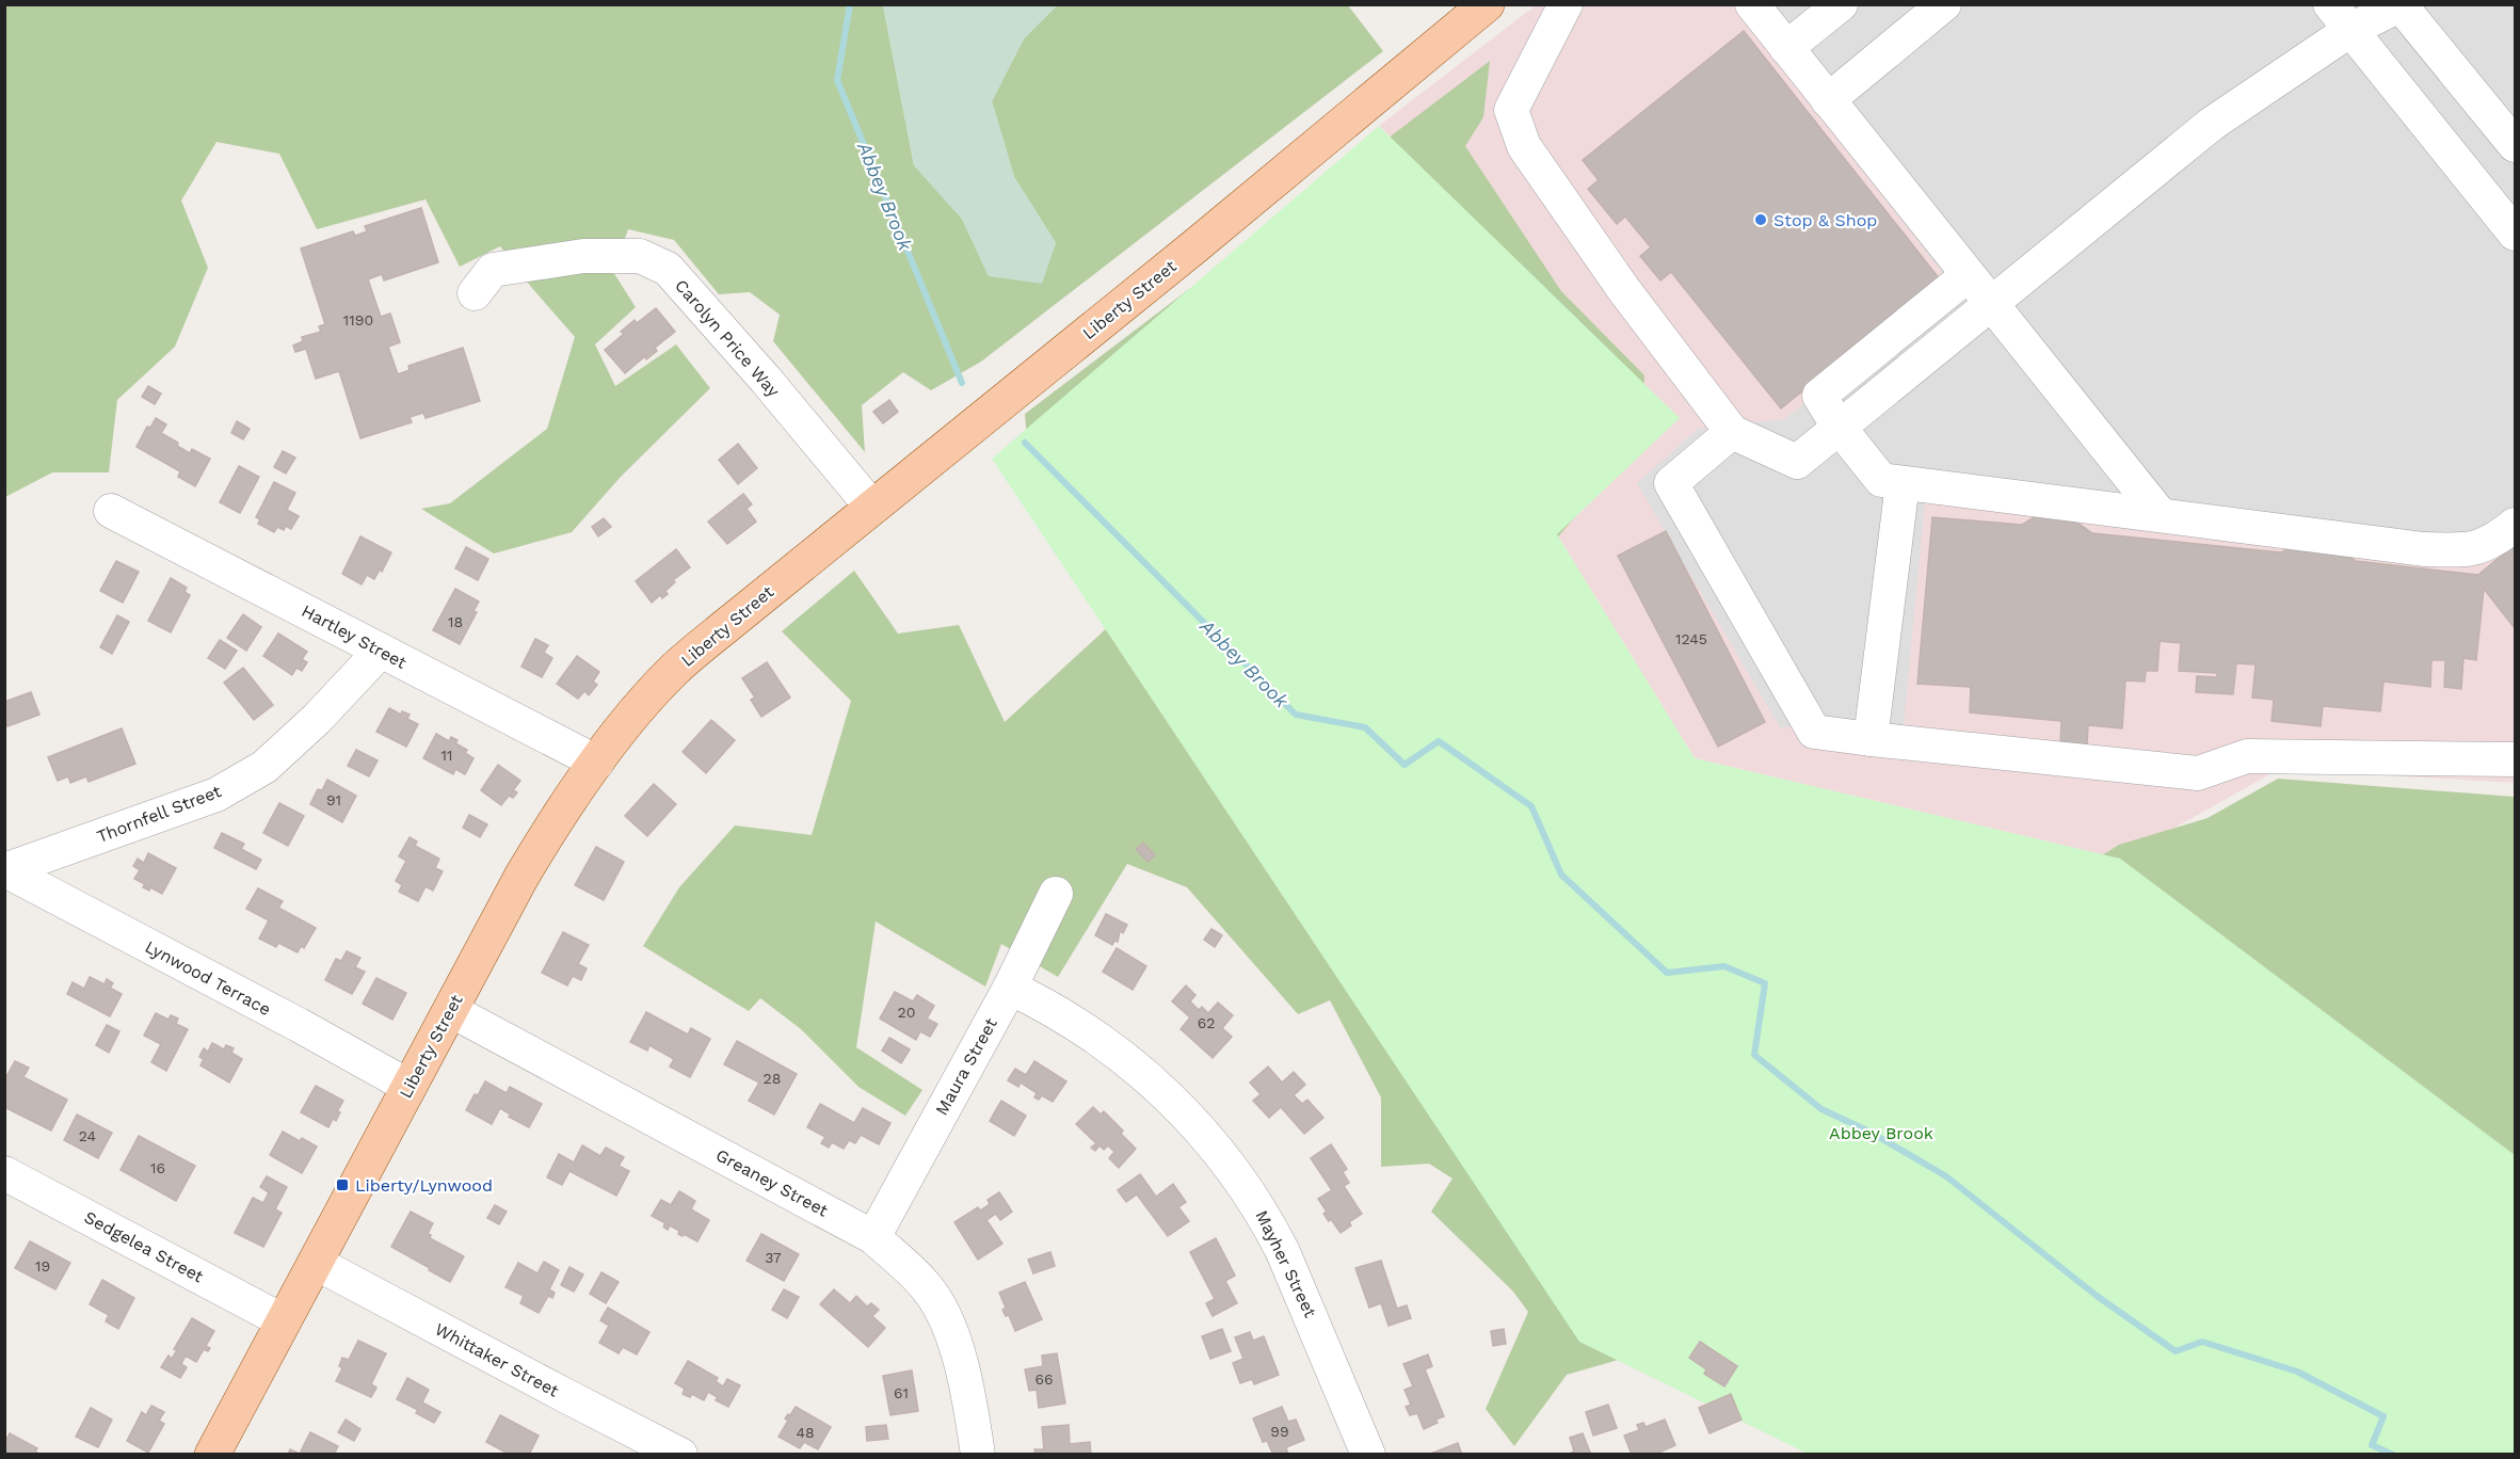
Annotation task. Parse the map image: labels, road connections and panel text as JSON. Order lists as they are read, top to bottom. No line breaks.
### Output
{"streets":{"main road":["Liberty Street"],"street":["Carolyn Price Way","Hartley Street","Thornfell Street","Lynwood Terrace","Maura Street","Greaney Street","Sedgelea Street","Mayher Street","Whittaker Street"]},"crossings":[["Liberty Street","Carolyn Price Way"],["Liberty Street","Hartley Street"],["Liberty Street","Lynwood Terrace"],["Liberty Street","Greaney Street"],["Liberty Street","Sedgelea Street"],["Liberty Street","Whittaker Street"],["Hartley Street","Thornfell Street"],["Thornfell Street","Lynwood Terrace"],["Maura Street","Greaney Street"],["Maura Street","Mayher Street"]],"water":["Abbey Brook"],"parks":["Abbey Brook"],"places":{"other":["Stop & Shop"],"transit":["Liberty/Lynwood"]},"house_numbers":["1190","18","1245","11","91","20","62","28","24","16","37","19","66","61","99","48"]}
